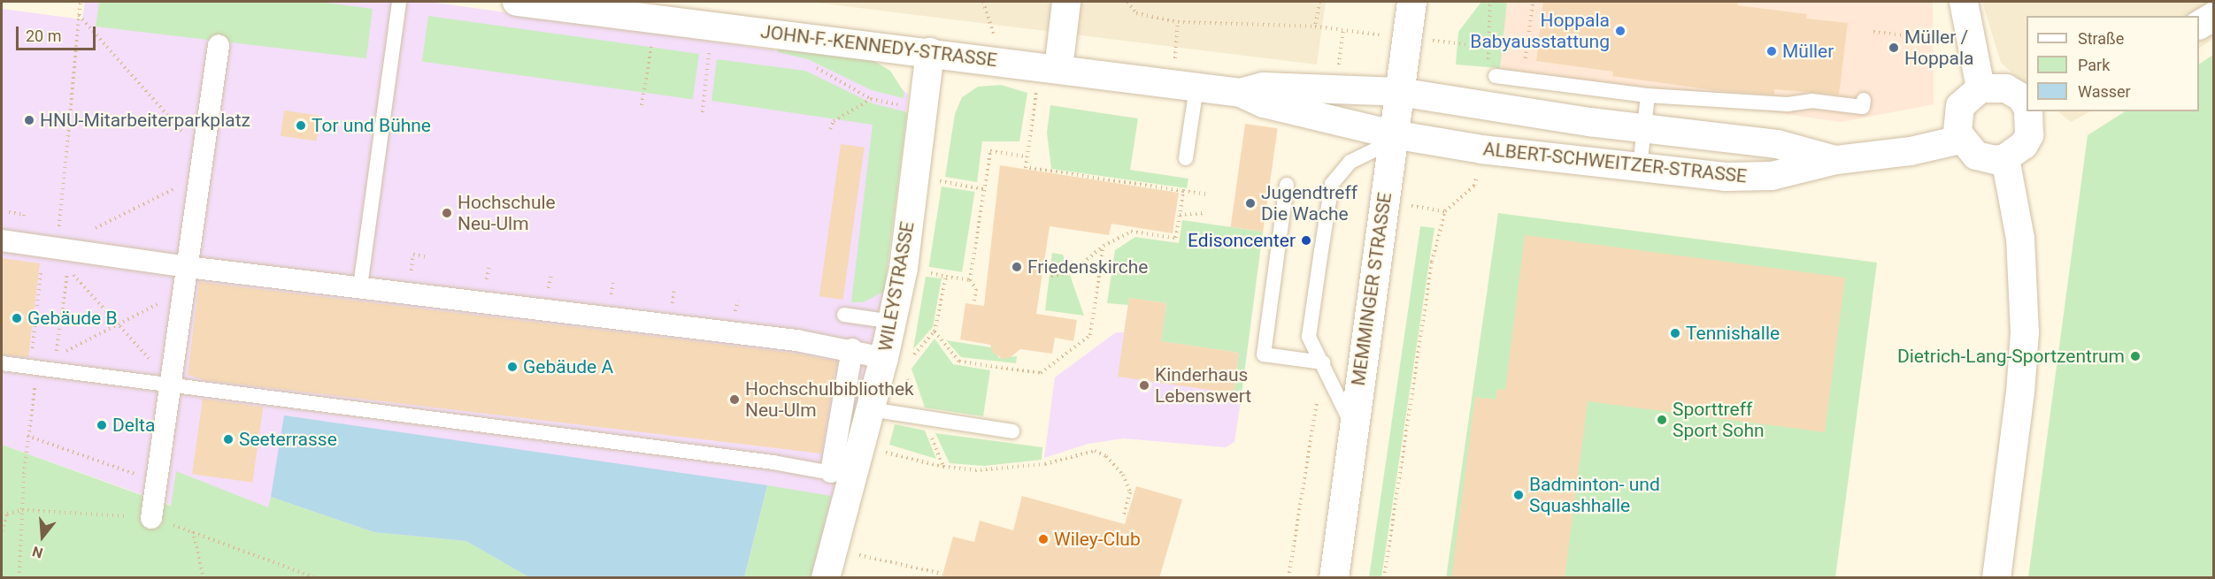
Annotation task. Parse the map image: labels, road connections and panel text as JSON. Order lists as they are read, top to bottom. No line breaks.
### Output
{"streets":{"main road":["MEMMINGER STRASSE"],"street":["JOHN-F.-KENNEDY-STRASSE","ALBERT-SCHWEITZER-STRASSE","WILEYSTRASSE"]},"crossings":[["JOHN-F.-KENNEDY-STRASSE","ALBERT-SCHWEITZER-STRASSE"],["JOHN-F.-KENNEDY-STRASSE","WILEYSTRASSE"],["JOHN-F.-KENNEDY-STRASSE","MEMMINGER STRASSE"],["ALBERT-SCHWEITZER-STRASSE","MEMMINGER STRASSE"]],"places":["Hoppala Babyausstattung","Müller / Hoppala","Müller","HNU-Mitarbeiterparkplatz","Tor und Bühne","Jugendtreff Die Wache","Hochschule Neu-Ulm","Edisoncenter","Friedenskirche","Gebäude B","Tennishalle","Dietrich-Lang-Sportzentrum","Gebäude A","Kinderhaus Lebenswert","Hochschulbibliothek Neu-Ulm","Sporttreff Sport Sohn","Delta","Seeterrasse","Badminton- und Squashhalle","Wiley-Club"],"legend":["Straße","Park","Wasser"],"scale_bar":"20 m","north":"bottom"}
